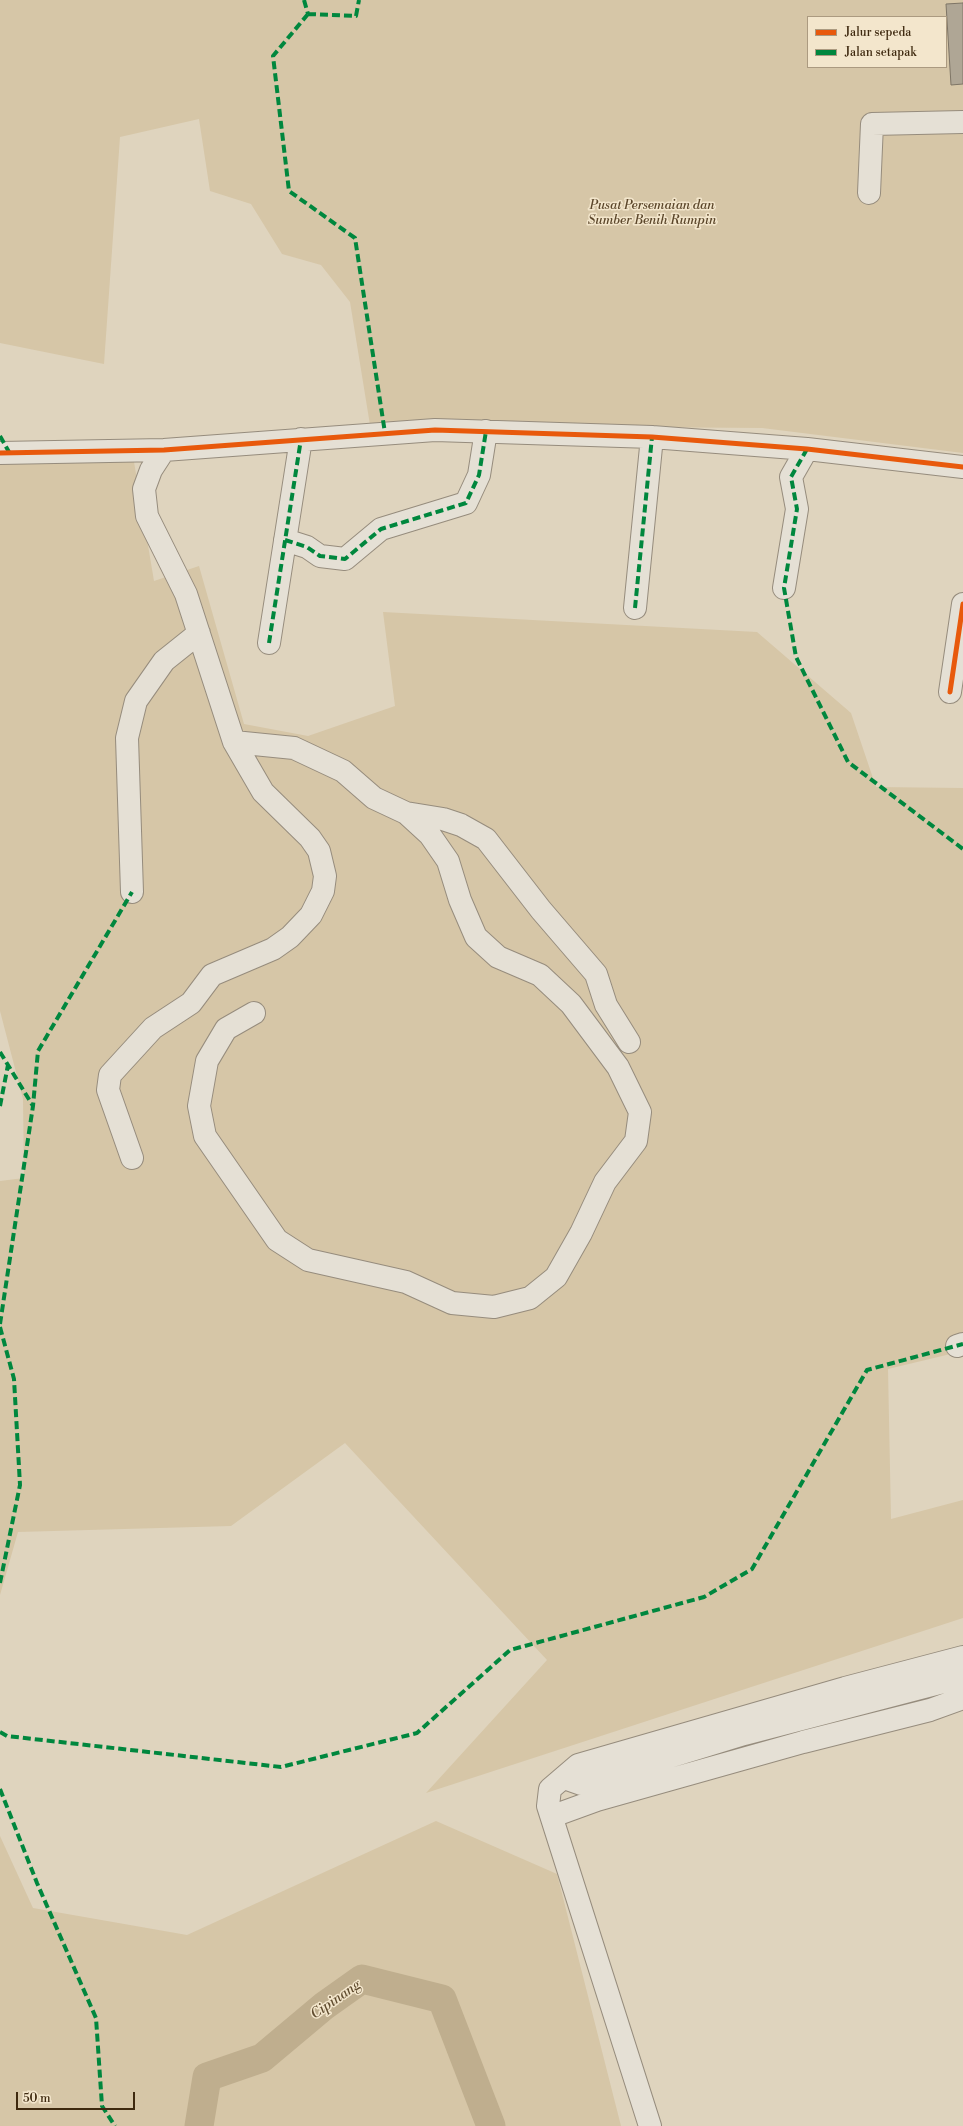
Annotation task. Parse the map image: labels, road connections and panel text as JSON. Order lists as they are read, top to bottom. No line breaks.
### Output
{"water":["Cipinang"],"parks":["Pusat Persemaian dan Sumber Benih Rumpin"],"legend":["Jalur sepeda","Jalan setapak"],"scale_bar":"50 m"}
